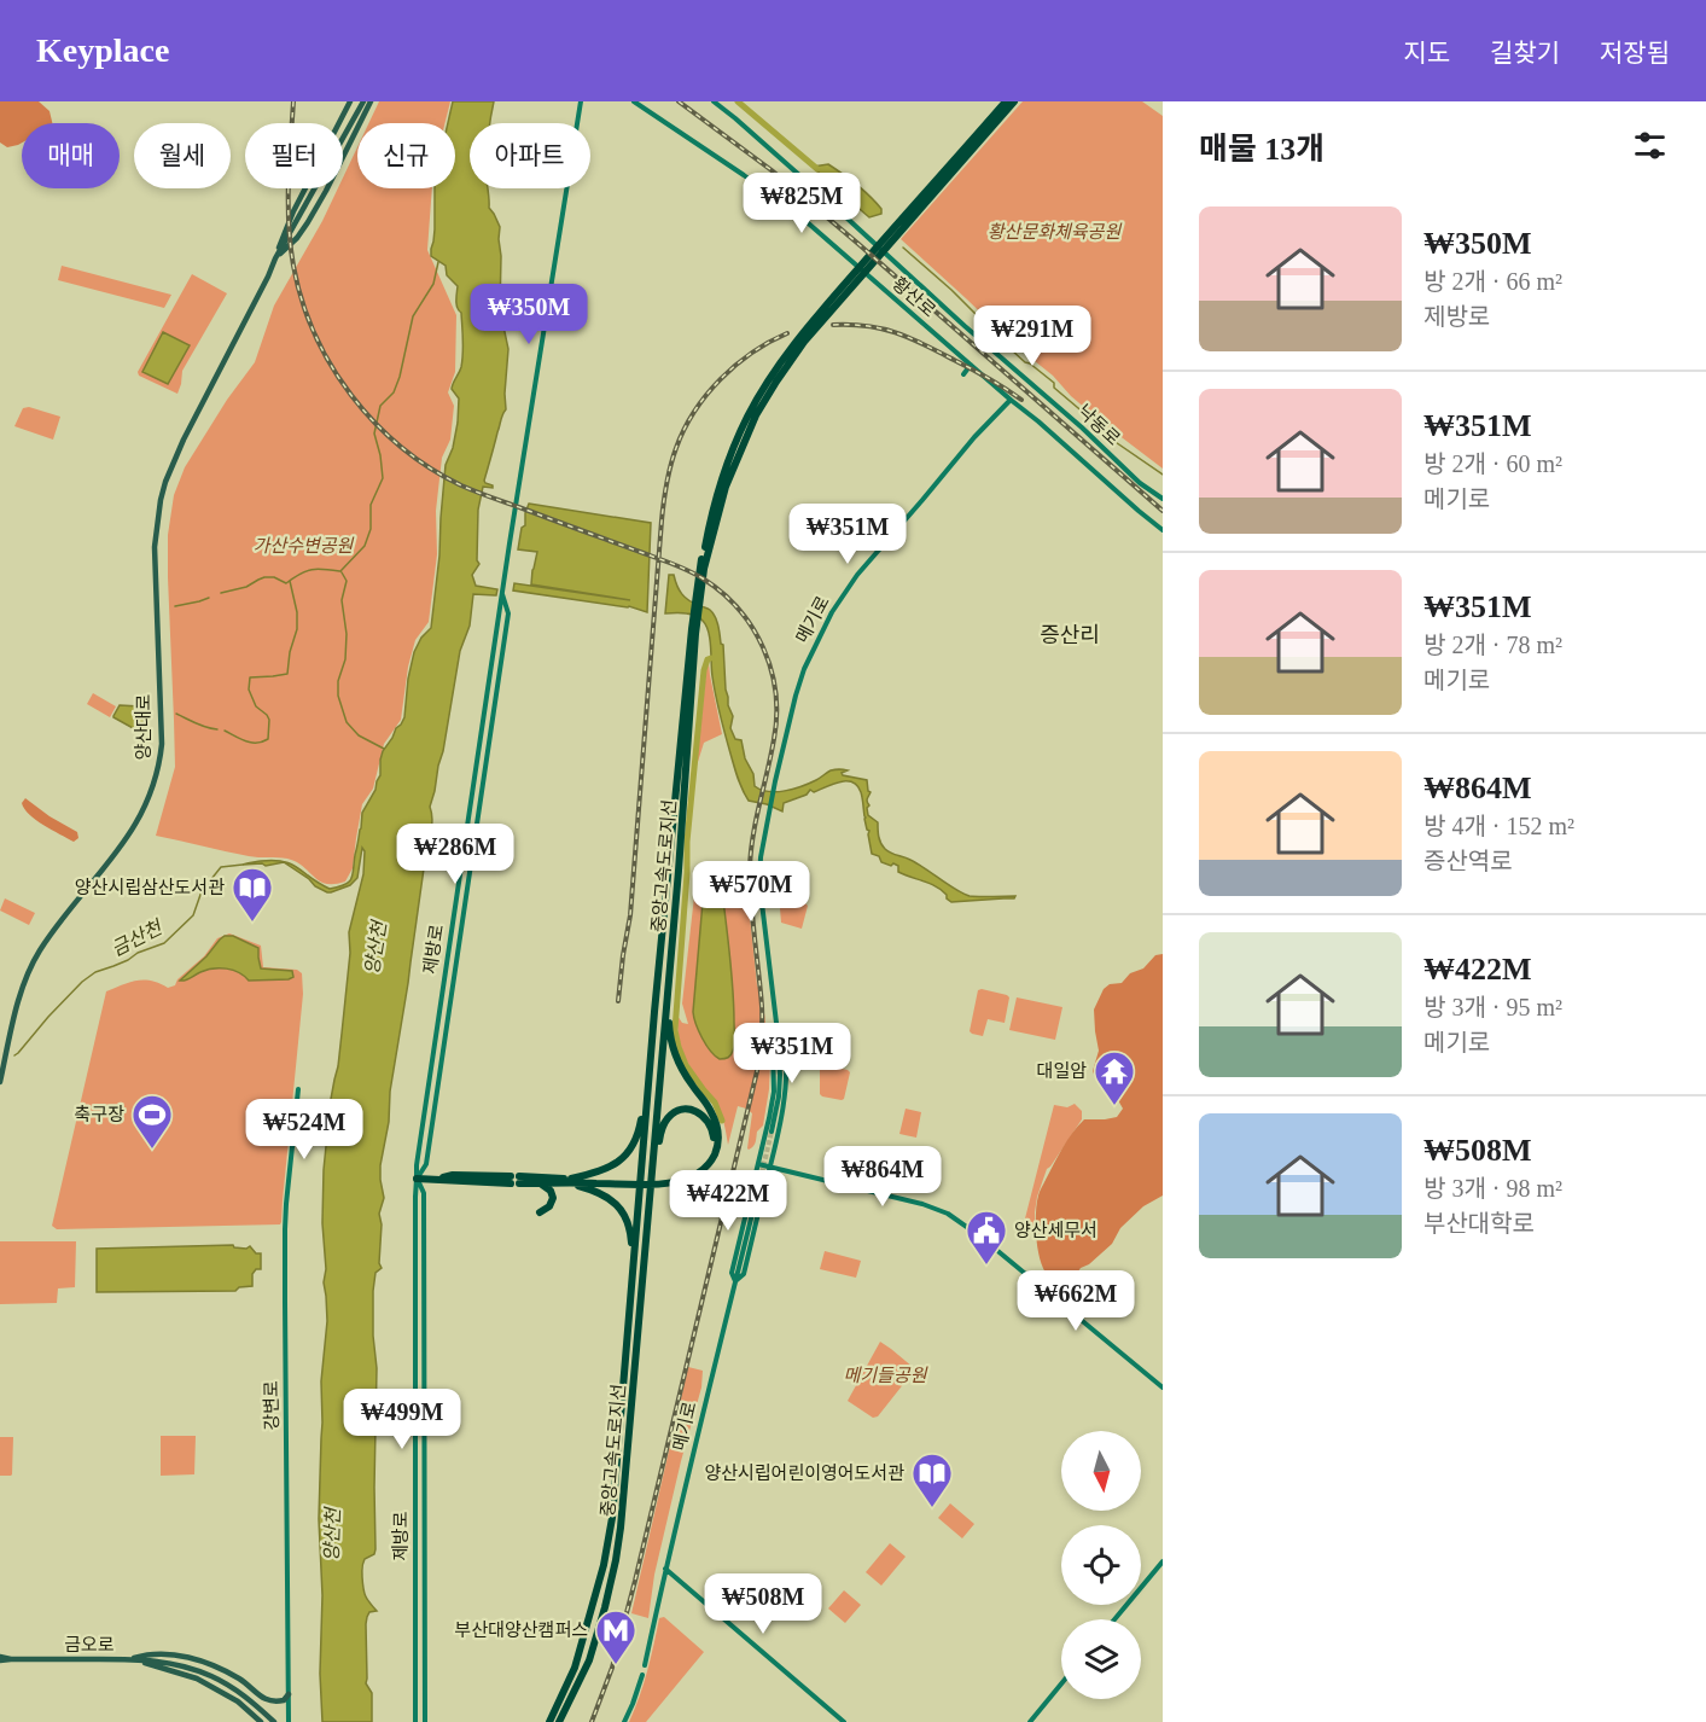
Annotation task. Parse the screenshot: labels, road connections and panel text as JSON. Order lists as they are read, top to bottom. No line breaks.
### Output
{"streets":{"highway":["중앙고속도로지선"],"main road":["양산대로","금오로"],"street":["황산로","낙동로","메기로","제방로","강변로"]},"crossings":[["황산로","메기로"]],"districts":["증산리"],"water":["금산천","양산천"],"parks":["황산문화체육공원","가산수변공원","메기들공원"],"places":{"library":["양산시립삼산도서관","양산시립어린이영어도서관"],"temple":["대일암"],"sports":["축구장"],"public building":["양산세무서"],"metro station":["부산대양산캠퍼스"]},"north":"bottom","page":{"header":"Keyplace","nav":["지도","길찾기","저장됨"],"heading":"매물 13개","chip":["매매","월세","필터","신규","아파트"],"price":["₩825M","₩350M","₩291M","₩351M","₩286M","₩570M","₩351M","₩524M","₩864M","₩422M","₩662M","₩499M","₩508M"],"list":[{"name":"₩350M","note":"방 2개 · 66 m² · 제방로"},{"name":"₩351M","note":"방 2개 · 60 m² · 메기로"},{"name":"₩351M","note":"방 2개 · 78 m² · 메기로"},{"name":"₩864M","note":"방 4개 · 152 m² · 증산역로"},{"name":"₩422M","note":"방 3개 · 95 m² · 메기로"},{"name":"₩508M","note":"방 3개 · 98 m² · 부산대학로"}]}}
